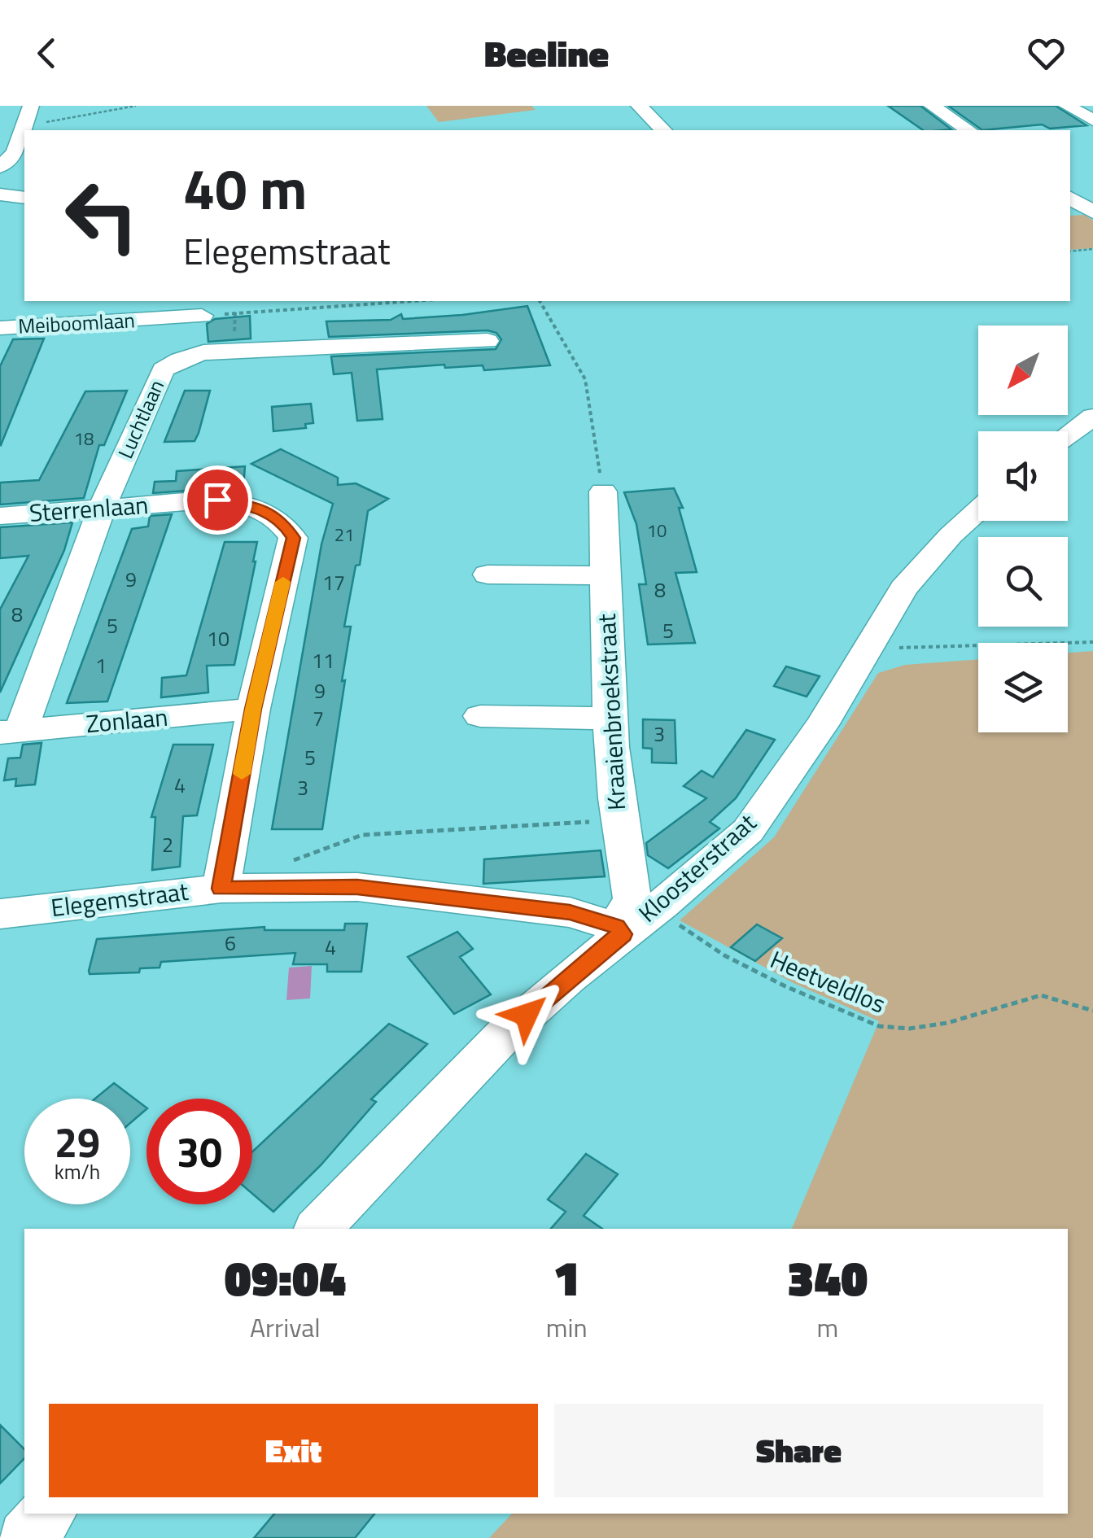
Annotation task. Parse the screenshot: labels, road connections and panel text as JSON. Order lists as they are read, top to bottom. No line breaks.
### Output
{"streets":{"street":["Meiboomlaan","Luchtlaan","Sterrenlaan","Kraaienbroekstraat","Zonlaan","Kloosterstraat","Elegemstraat"],"path":["Heetveldlos"]},"crossings":[["Luchtlaan","Sterrenlaan"],["Luchtlaan","Zonlaan"],["Sterrenlaan","Zonlaan"],["Sterrenlaan","Elegemstraat"],["Kraaienbroekstraat","Kloosterstraat"],["Kraaienbroekstraat","Elegemstraat"],["Kloosterstraat","Elegemstraat"],["Kloosterstraat","Heetveldlos"]],"house_numbers":["18","10","21","9","17","8","8","5","5","10","11","1","9","7","3","5","4","3","2","6","4"],"north":"bottom left","page":{"header":"Beeline","turn":["40 m","Elegemstraat"],"speed":"29 km/h","limit":"30","eta":["09:04","Arrival","1","min","340","m"],"buttons":["Exit","Share"]}}
